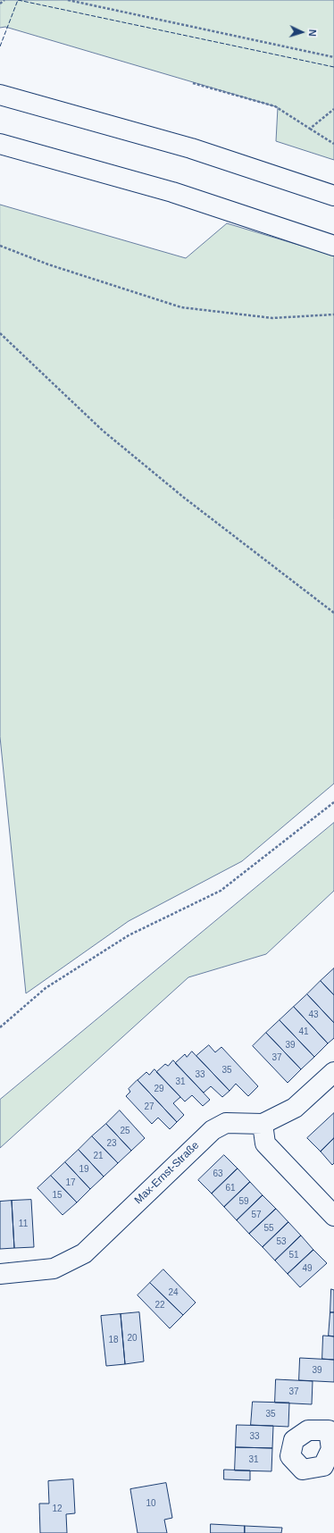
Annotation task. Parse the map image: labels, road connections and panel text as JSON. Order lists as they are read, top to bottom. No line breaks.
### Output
{"streets":{"main road":["Max-Ernst-Straße"]},"house_numbers":["43","41","39","37","35","33","31","29","27","25","23","21","19","63","17","61","15","59","57","11","55","53","51","49","24","22","20","18","39","37","35","33","31","10","12"],"north":"right"}
